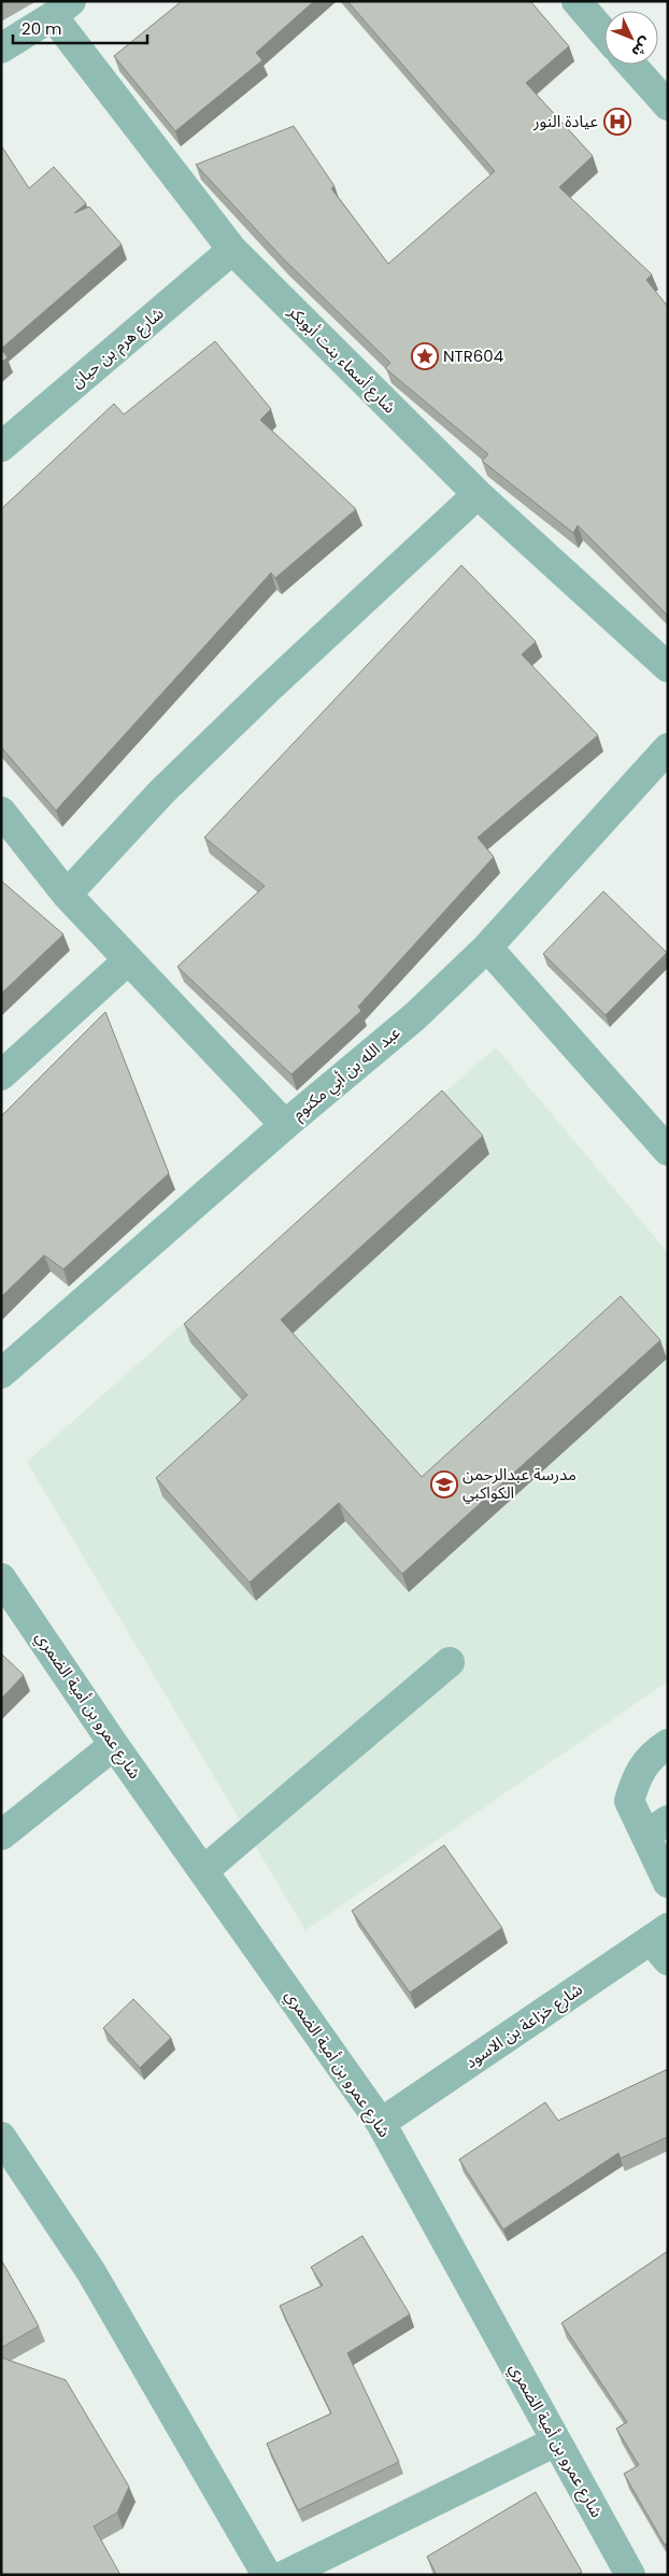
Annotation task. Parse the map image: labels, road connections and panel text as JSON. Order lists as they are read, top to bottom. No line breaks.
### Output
{"streets":{"street":["شارع هرم بن حيان","شارع أسماء بنت أبوبكر","عبد الله بن أبي مكتوم","شارع عمرو بن أمية الضمري","شارع خزاعة بن الاسود"]},"crossings":[["شارع هرم بن حيان","شارع أسماء بنت أبوبكر"],["شارع عمرو بن أمية الضمري","شارع خزاعة بن الاسود"]],"places":{"hospital":["عيادة النور"],"place":["NTR604"],"school or university":["مدرسة عبدالرحمن الكواكبي"]},"scale_bar":"20 m","north":"bottom right"}
